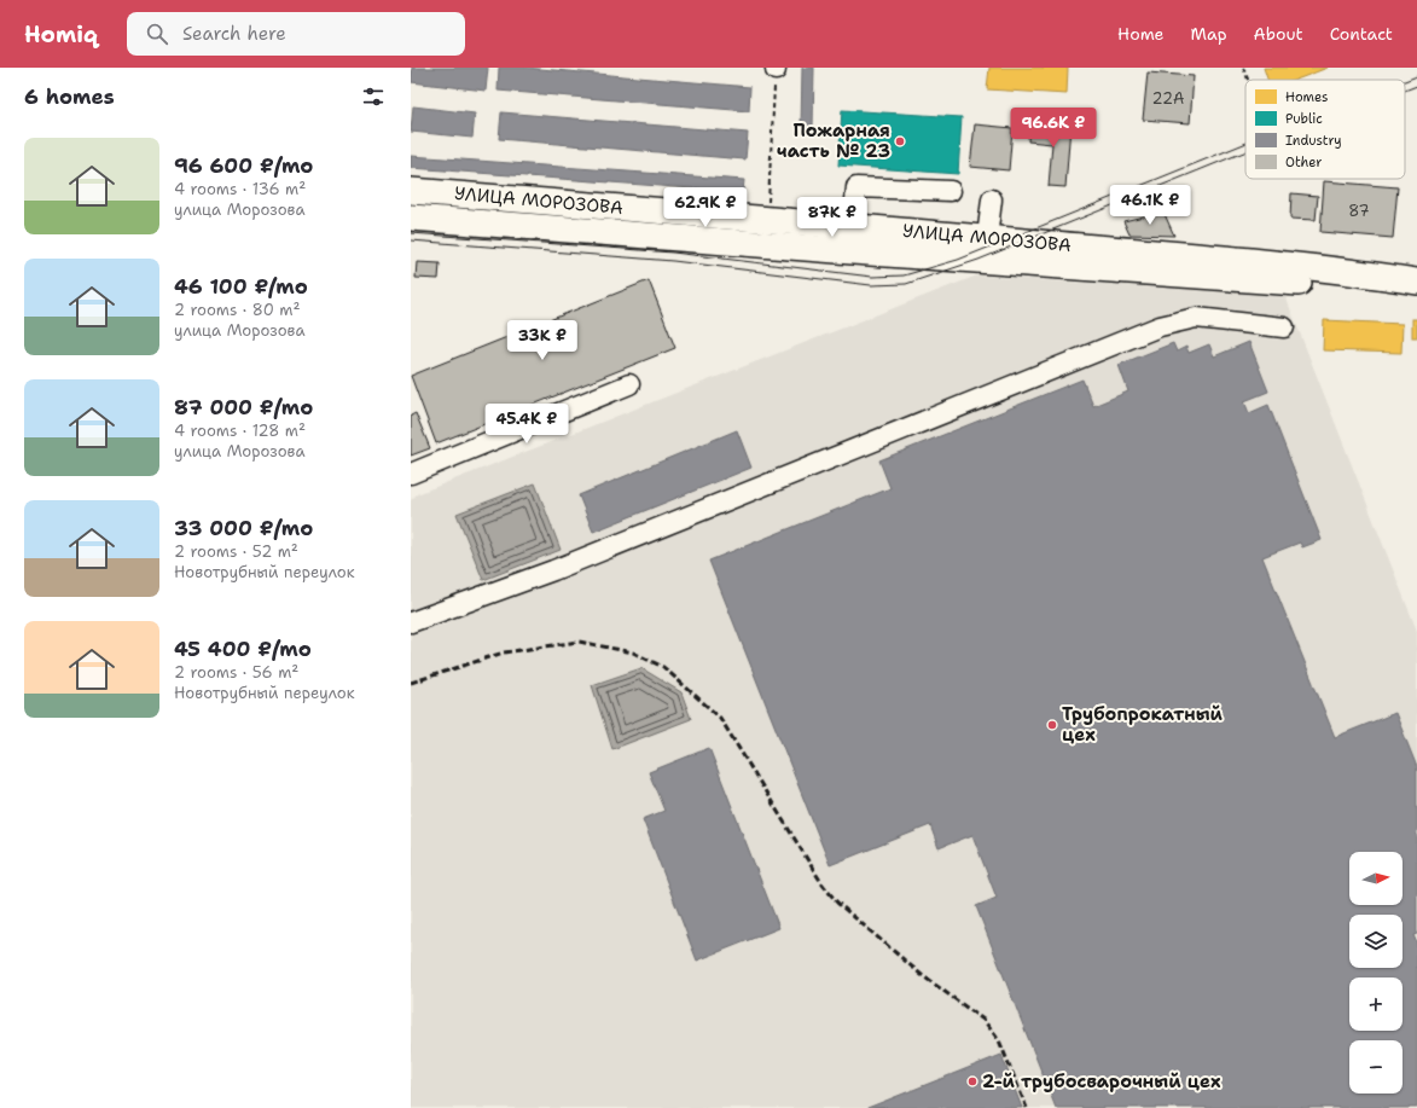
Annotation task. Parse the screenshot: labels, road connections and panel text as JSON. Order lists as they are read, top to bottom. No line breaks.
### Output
{"streets":{"main road":["УЛИЦА МОРОЗОВА"]},"places":["Пожарная часть № 23","Трубопрокатный цех","2-й трубосварочный цех"],"house_numbers":["22А","87"],"legend":["Homes","Public","Industry","Other"],"north":"right","page":{"header":"Homiq","search":"Search here","nav":["Home","Map","About","Contact"],"heading":"6 homes","price":["96.6K ₽","46.1K ₽","62.9K ₽","87K ₽","33K ₽","45.4K ₽"],"list":[{"name":"96 600 ₽/mo","note":"4 rooms · 136 m² · улица Морозова"},{"name":"46 100 ₽/mo","note":"2 rooms · 80 m² · улица Морозова"},{"name":"87 000 ₽/mo","note":"4 rooms · 128 m² · улица Морозова"},{"name":"33 000 ₽/mo","note":"2 rooms · 52 m² · Новотрубный переулок"},{"name":"45 400 ₽/mo","note":"2 rooms · 56 m² · Новотрубный переулок"}],"map_buttons":["+","−"]}}
